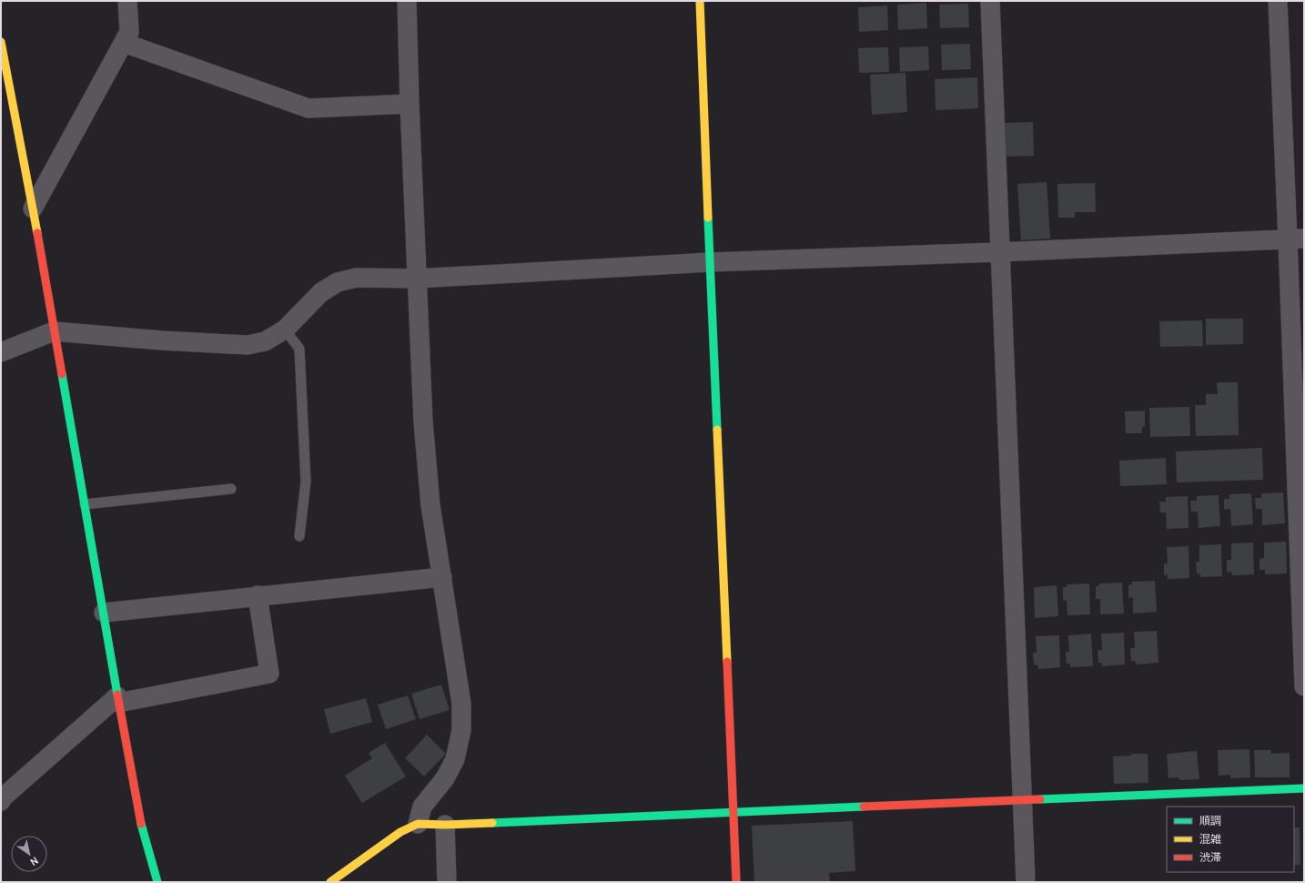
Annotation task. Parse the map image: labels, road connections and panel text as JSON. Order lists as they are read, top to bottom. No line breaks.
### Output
{"legend":["順調","混雑","渋滞"],"north":"bottom right"}
